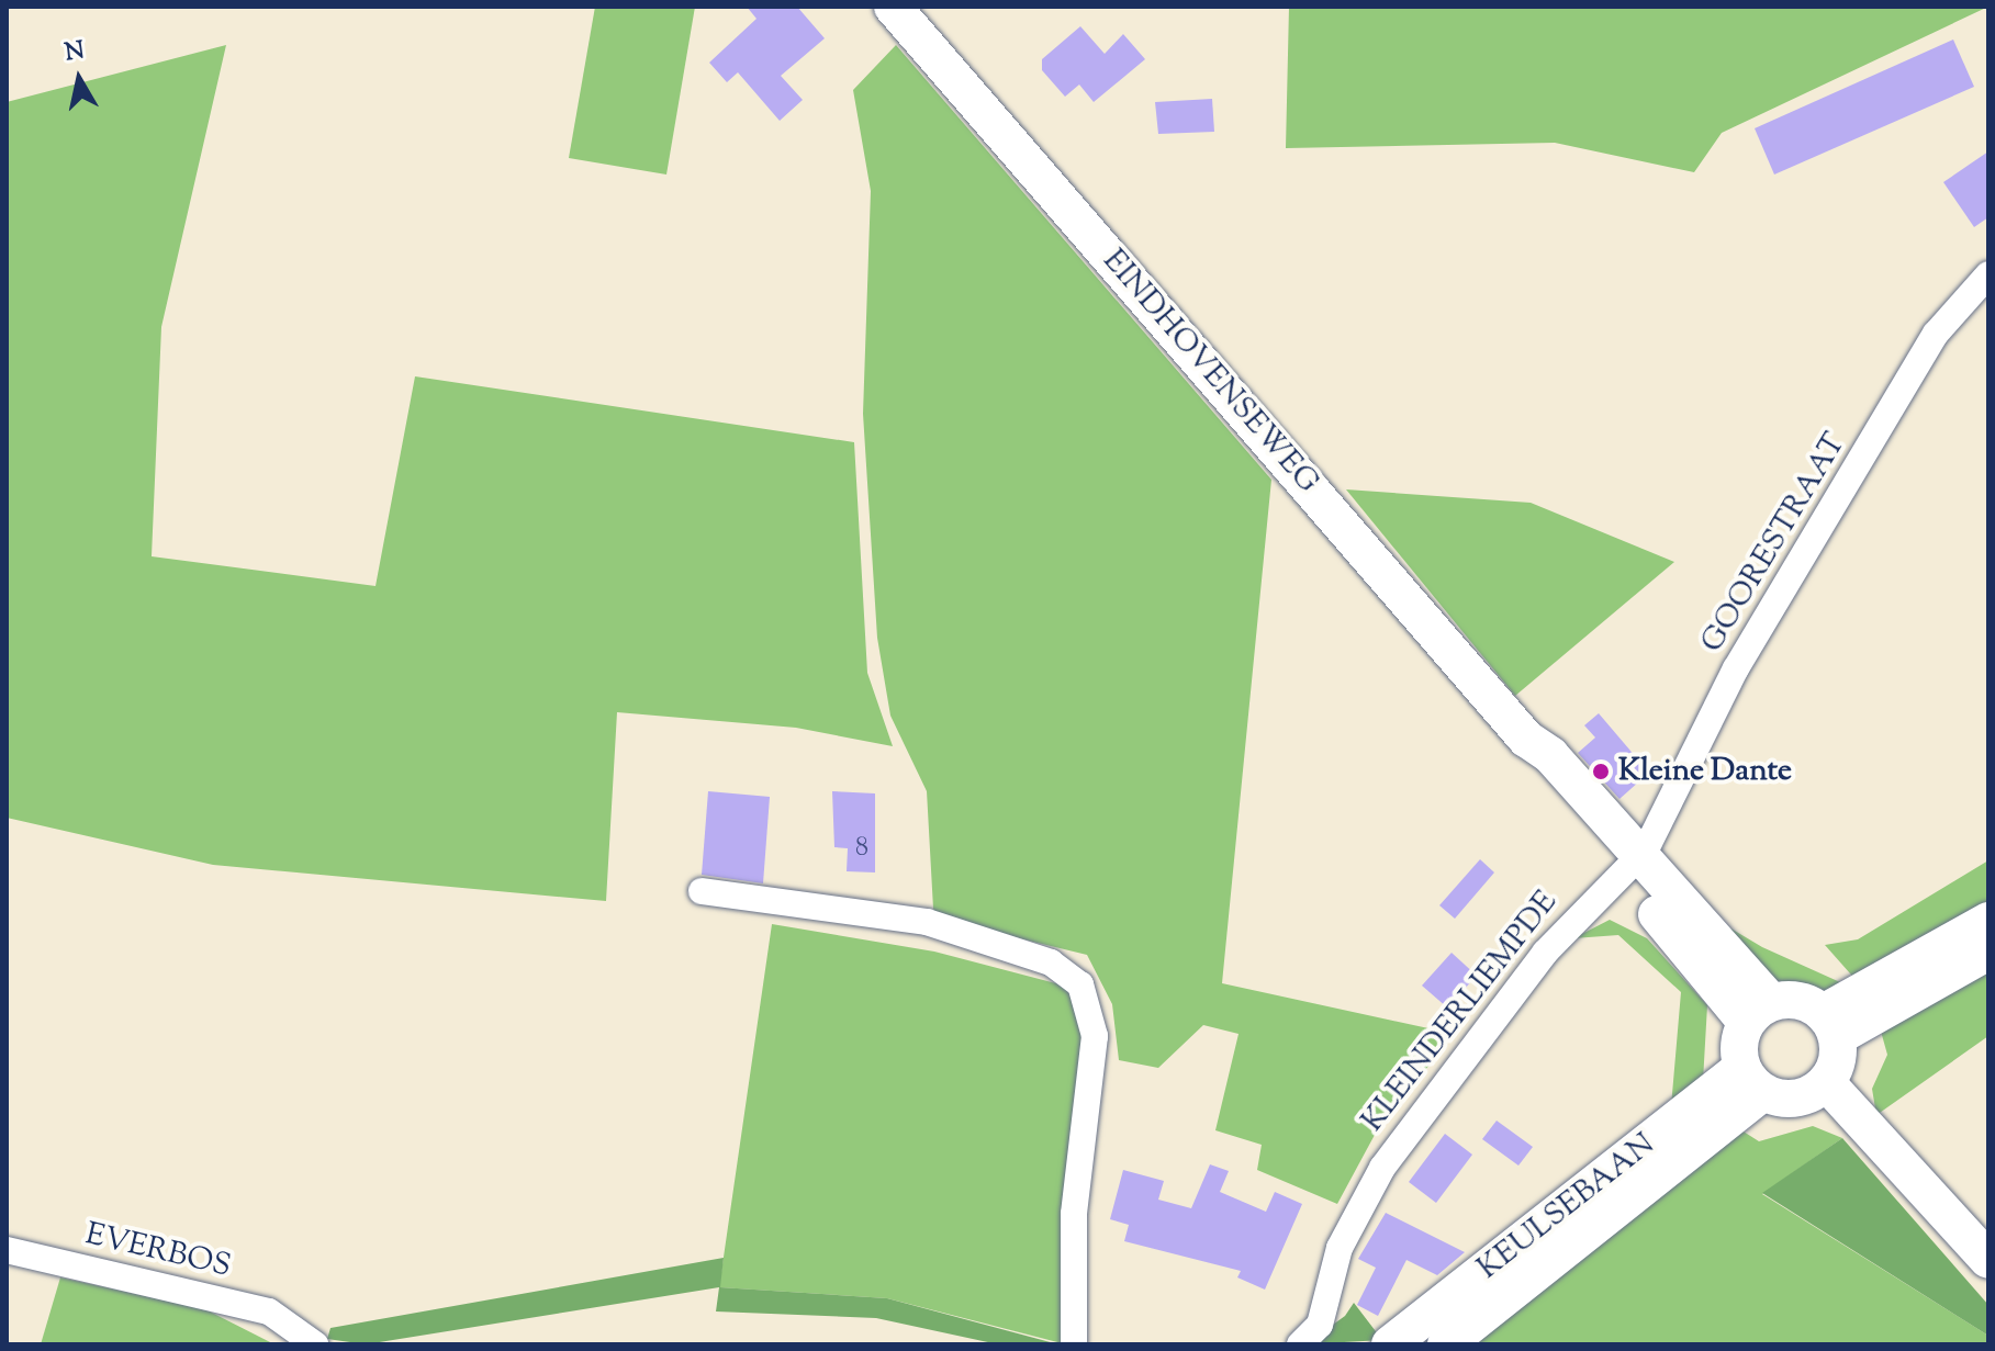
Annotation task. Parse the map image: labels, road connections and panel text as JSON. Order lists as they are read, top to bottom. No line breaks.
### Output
{"streets":{"main road":["EINDHOVENSEWEG","KEULSEBAAN"],"street":["GOORESTRAAT","KLEINDERLIEMPDE","EVERBOS"]},"crossings":[["EINDHOVENSEWEG","GOORESTRAAT"],["EINDHOVENSEWEG","KLEINDERLIEMPDE"],["EINDHOVENSEWEG","KEULSEBAAN"],["GOORESTRAAT","KLEINDERLIEMPDE"]],"places":["Kleine Dante"],"house_numbers":["8"],"north":"top"}
